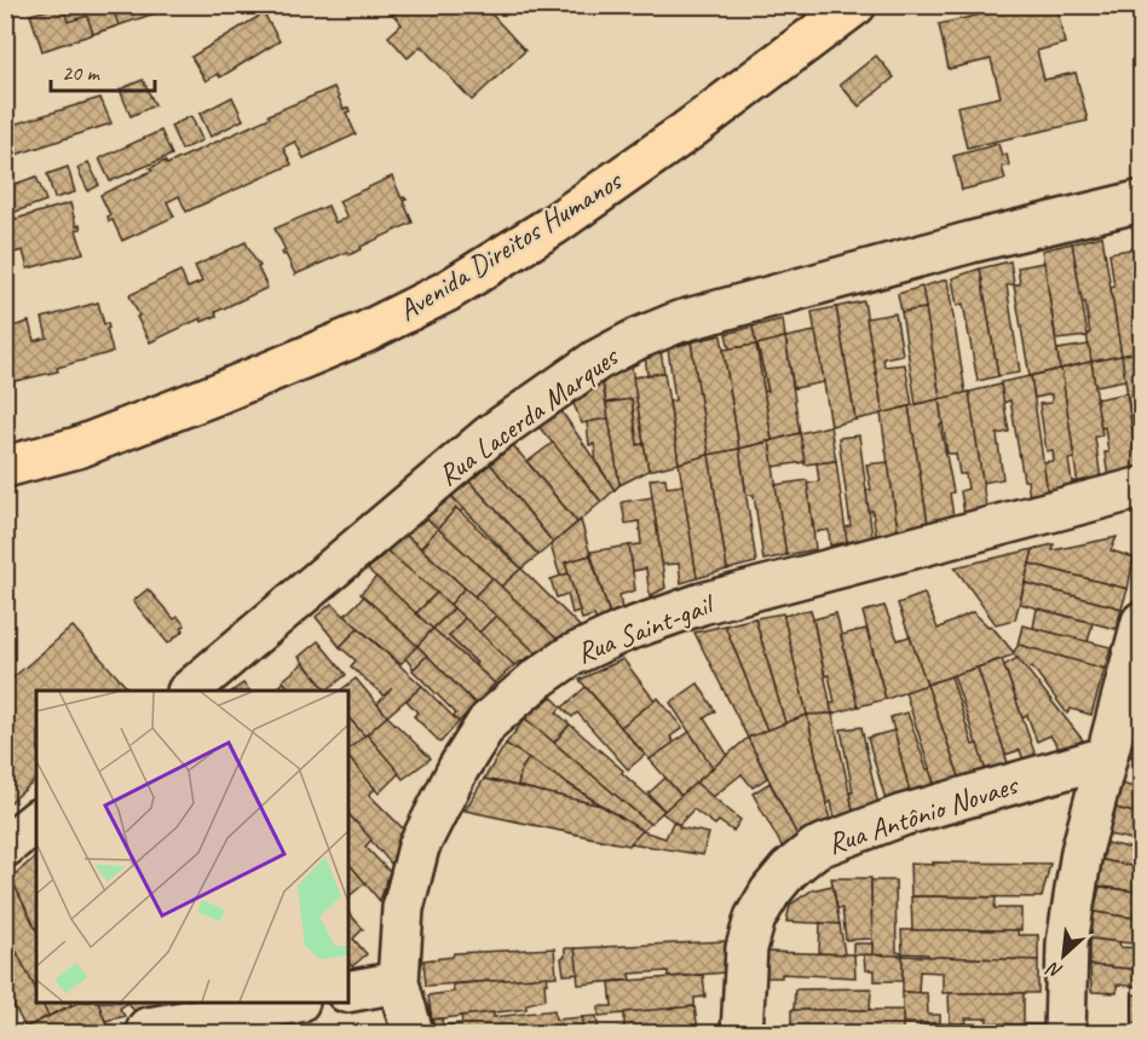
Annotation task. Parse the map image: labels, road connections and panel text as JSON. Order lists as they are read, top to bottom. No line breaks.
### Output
{"streets":{"main road":["Avenida Direitos Humanos"],"street":["Rua Lacerda Marques","Rua Saint-gail","Rua Antônio Novaes"]},"scale_bar":"20 m","north":"bottom left"}
